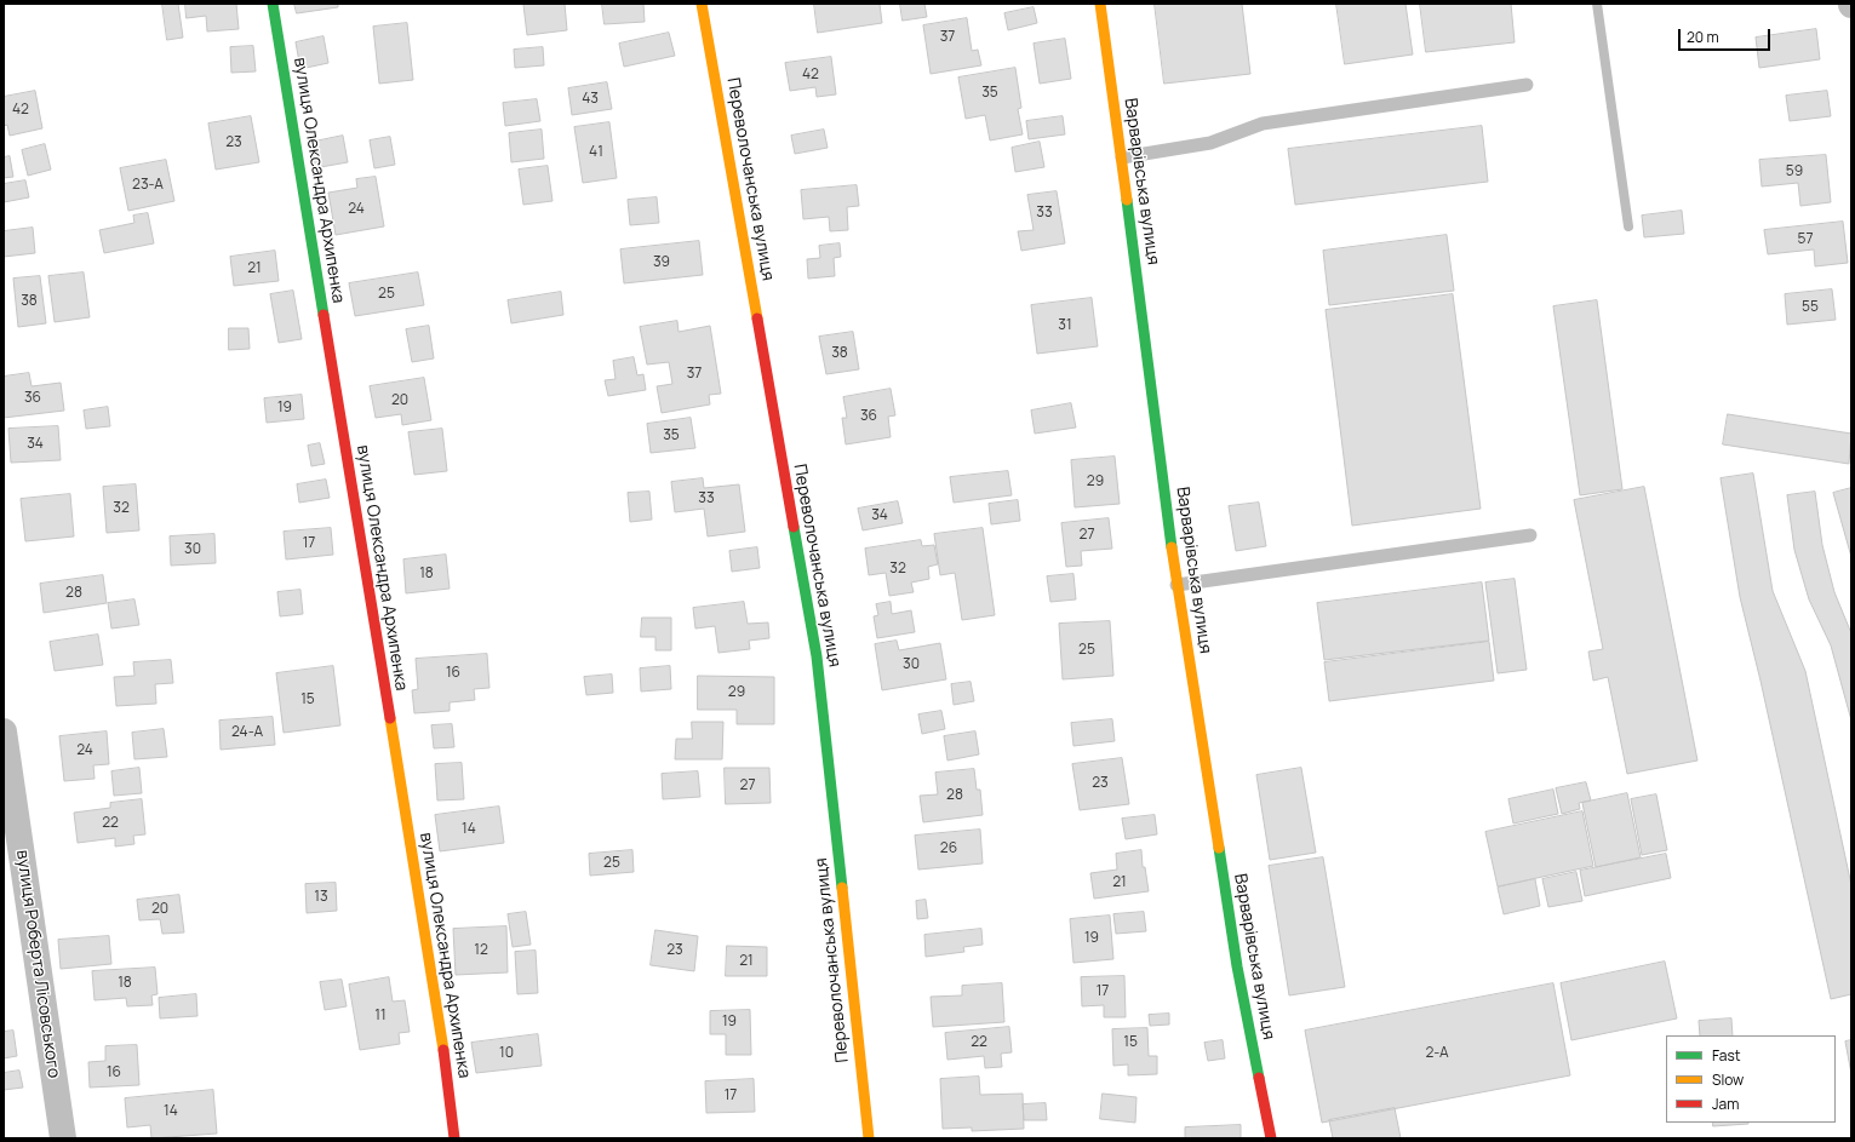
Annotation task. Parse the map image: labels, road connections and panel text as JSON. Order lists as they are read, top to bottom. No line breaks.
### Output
{"streets":{"street":["Переволочанська вулиця","вулиця Олександра Архипенка","Варварівська вулиця","вулиця Роберта Лісовського"]},"house_numbers":["37","42","35","43","42","23","41","59","23-А","24","33","57","39","21","25","38","55","31","38","37","36","20","19","36","35","34","29","33","32","34","27","17","30","32","18","28","25","30","16","29","15","24-А","24","23","27","28","22","14","26","25","21","13","20","19","12","23","21","18","17","11","19","22","15","10","2-А","16","17","14"],"legend":["Fast","Slow","Jam"],"scale_bar":"20 m"}
